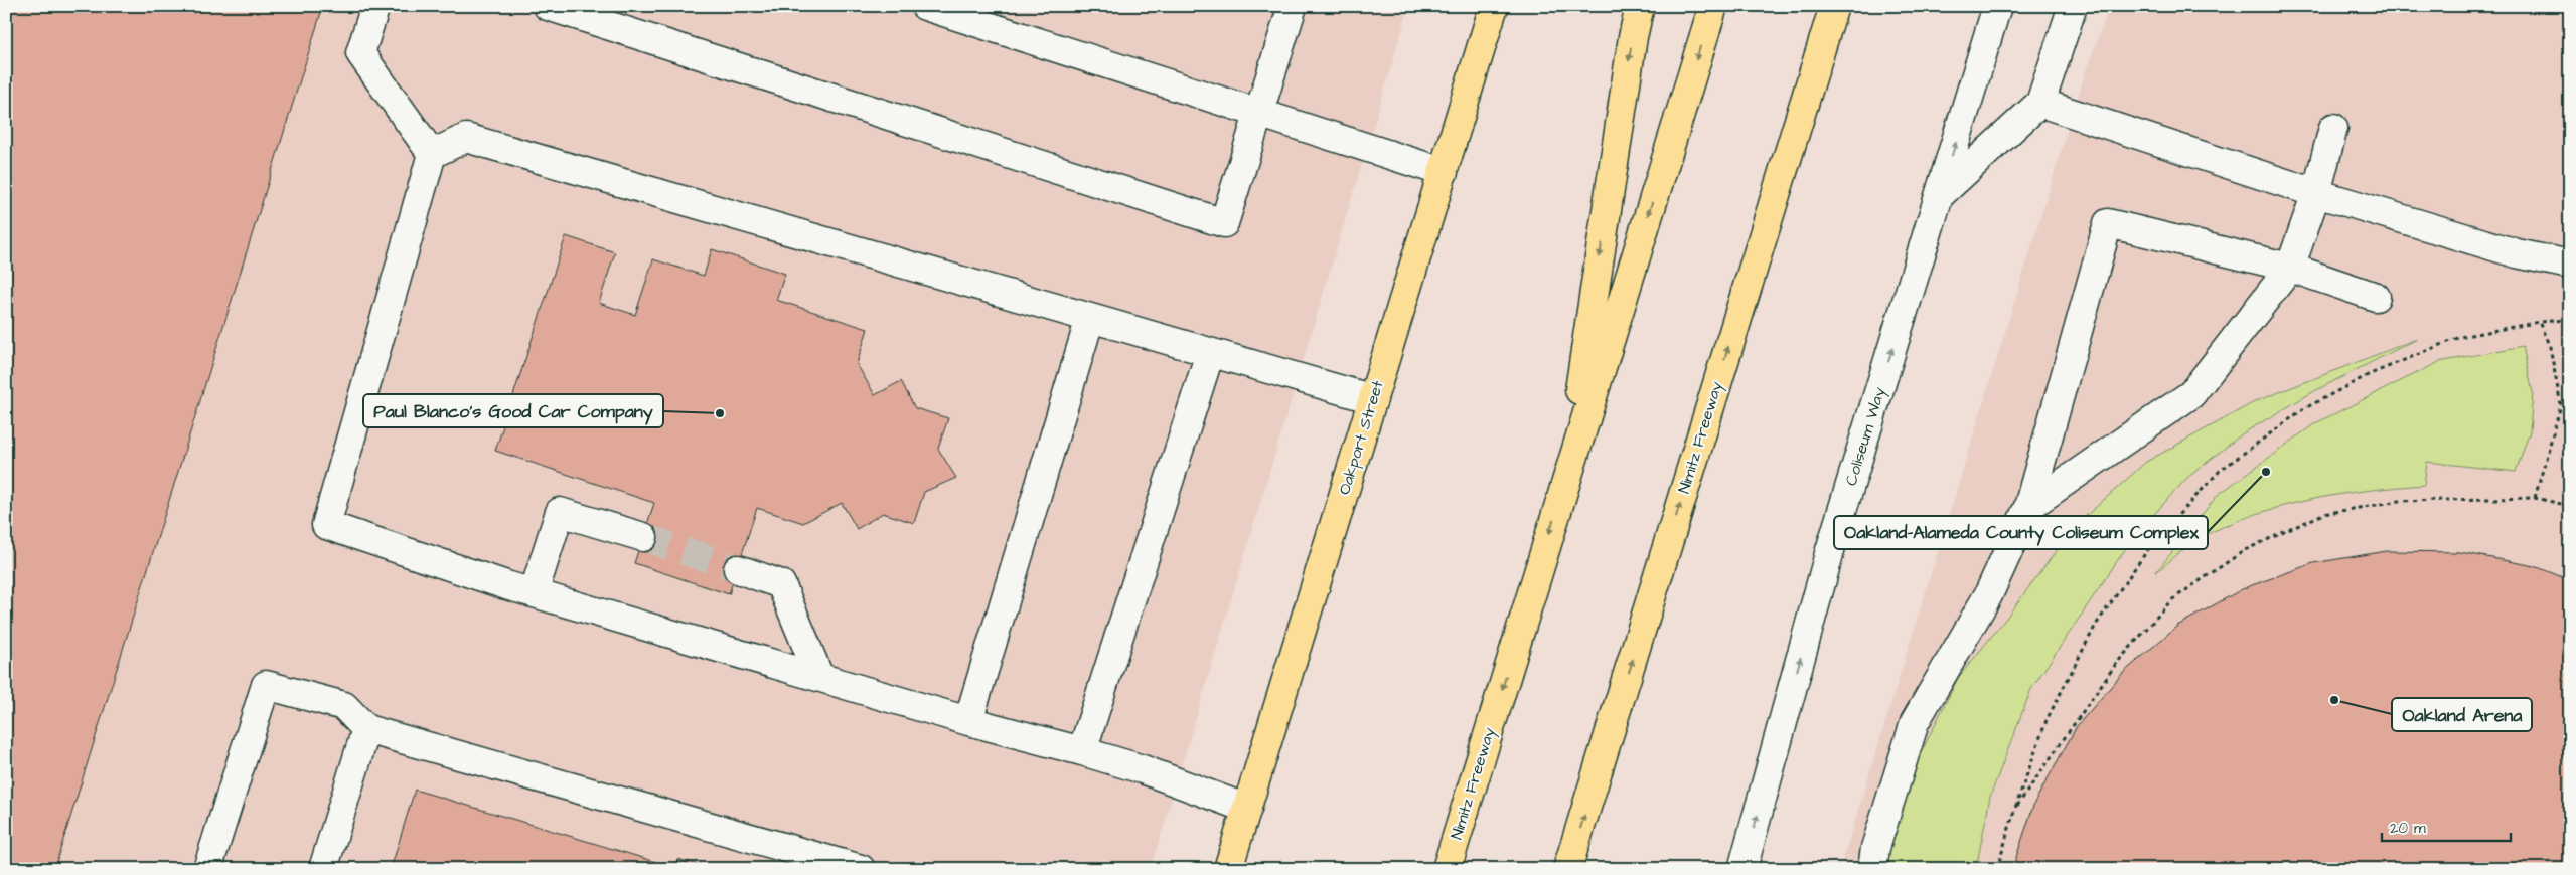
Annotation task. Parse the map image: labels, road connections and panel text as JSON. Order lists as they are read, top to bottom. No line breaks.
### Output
{"streets":{"main road":["Oakport Street","Nimitz Freeway"],"street":["Coliseum Way"]},"places":["Paul Blanco's Good Car Company","Oakland-Alameda County Coliseum Complex","Oakland Arena"],"scale_bar":"20 m"}
